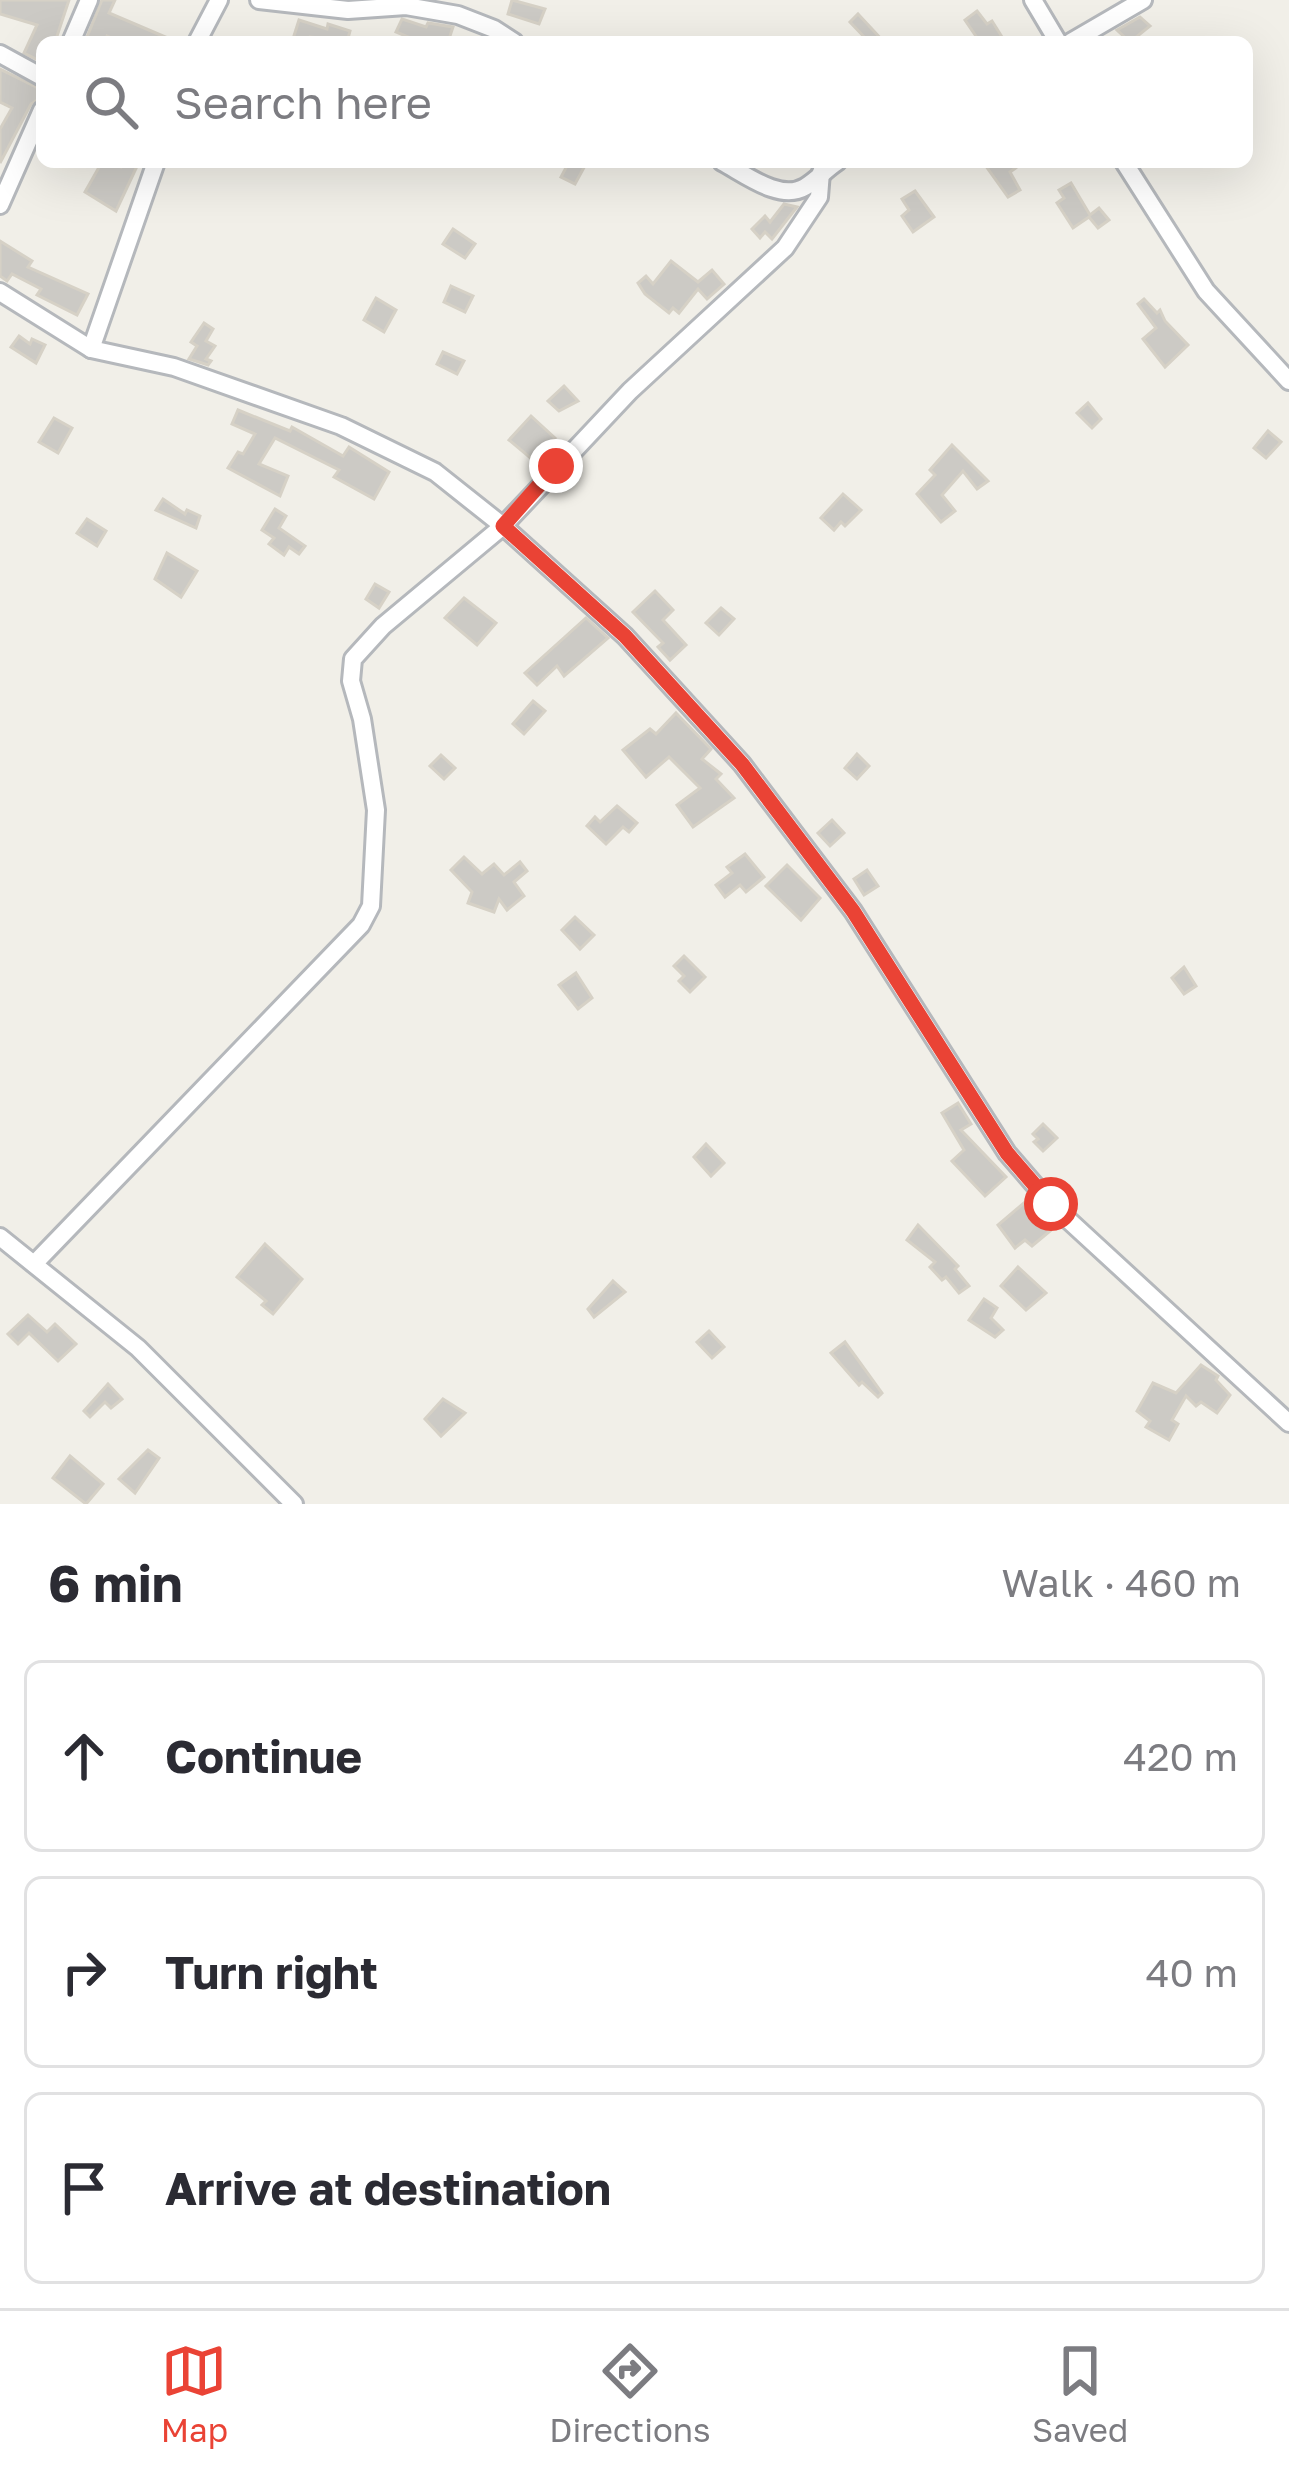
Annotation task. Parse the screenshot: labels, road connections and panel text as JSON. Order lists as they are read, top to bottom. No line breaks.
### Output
{"page":{"search":"Search here","heading":["6 min","Walk · 460 m"],"list":[["Continue","420 m"],["Turn right","40 m"],"Arrive at destination"],"nav":["Map","Directions","Saved"]}}
